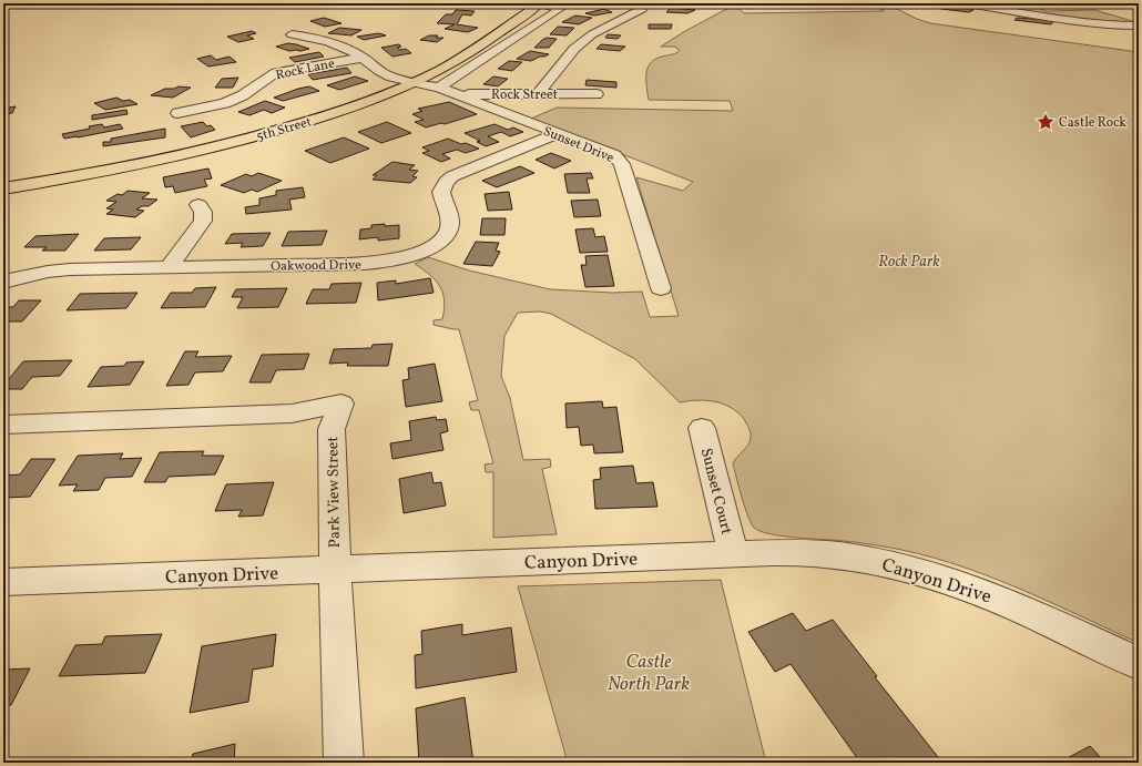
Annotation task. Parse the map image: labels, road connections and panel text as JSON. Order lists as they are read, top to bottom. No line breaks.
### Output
{"streets":{"main road":["5th Street"],"street":["Rock Lane","Rock Street","Sunset Drive","Oakwood Drive","Sunset Court","Park View Street","Canyon Drive"]},"crossings":[["Rock Street","Sunset Drive"],["5th Street","Sunset Drive"],["Sunset Drive","Oakwood Drive"],["Sunset Court","Canyon Drive"],["Park View Street","Canyon Drive"]],"parks":["Rock Park","Castle North Park"],"places":{"place":["Castle Rock"]}}
